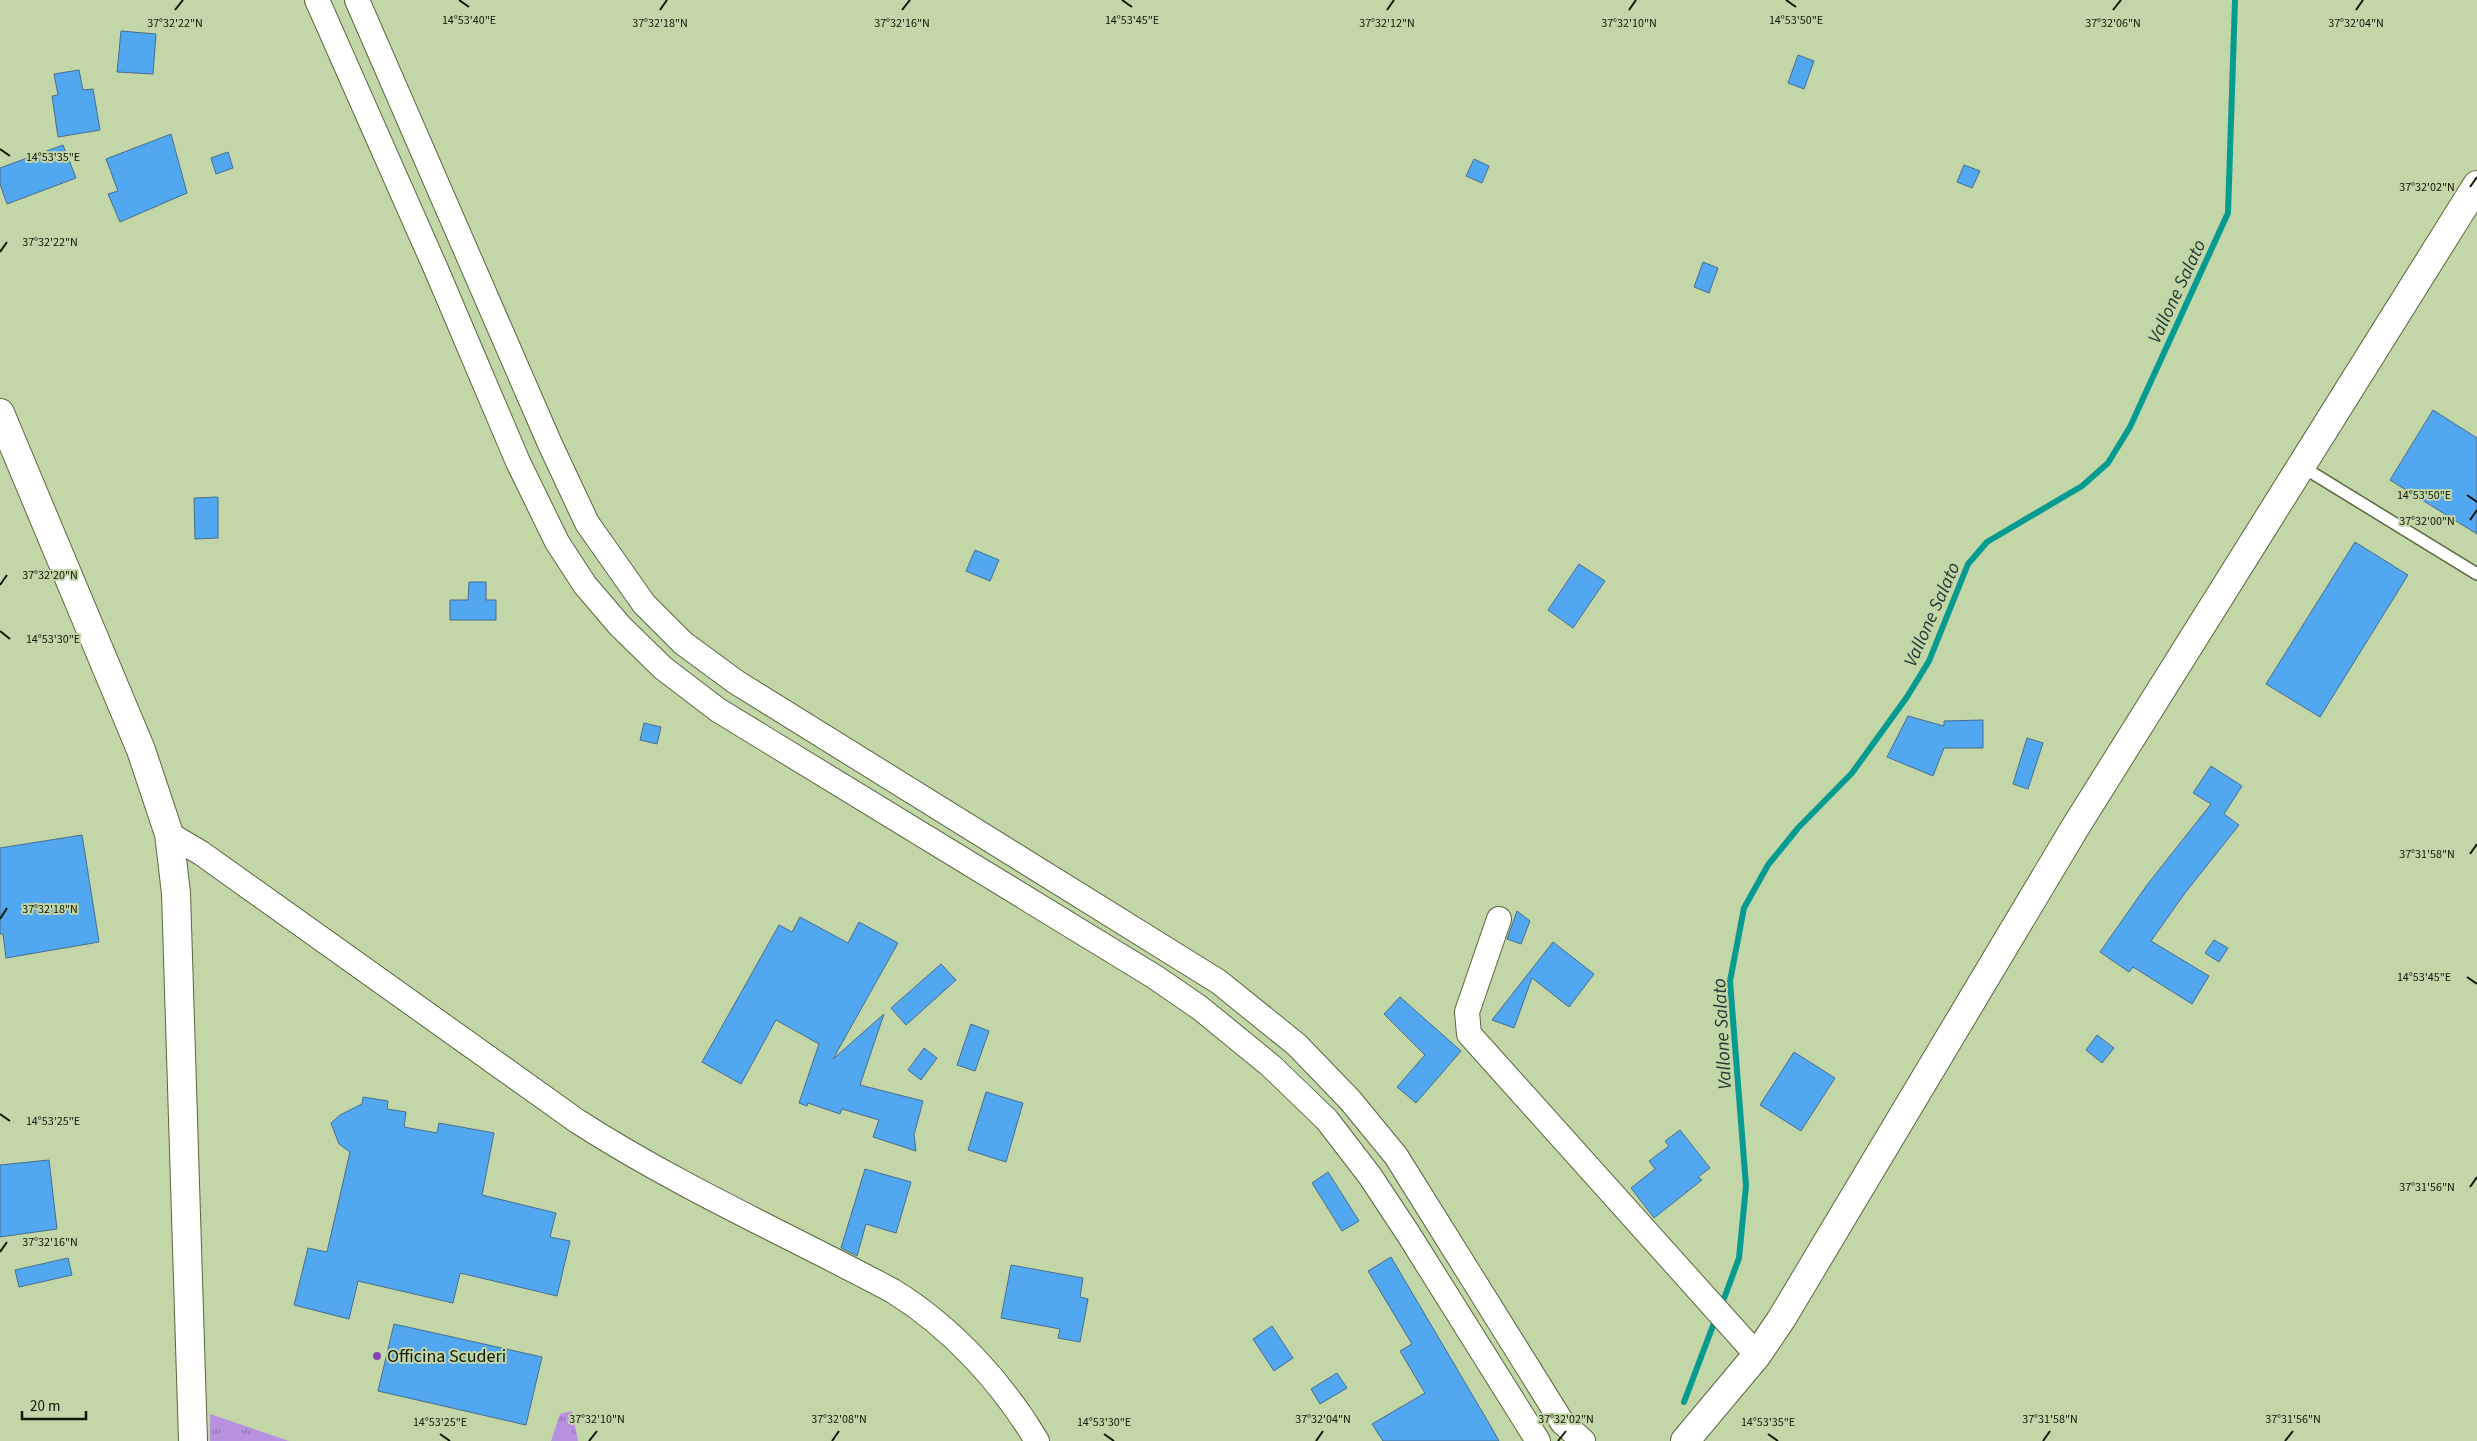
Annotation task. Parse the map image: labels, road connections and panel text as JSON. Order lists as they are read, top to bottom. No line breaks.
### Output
{"water":["Vallone Salato"],"places":["Officina Scuderi"],"scale_bar":"20 m","coordinates":["14°53'40\"E","14°53'45\"E","14°53'50\"E","37°32'22\"N","37°32'18\"N","37°32'16\"N","37°32'12\"N","37°32'10\"N","37°32'06\"N","37°32'04\"N","14°53'35\"E","37°32'02\"N","37°32'00\"N","37°32'20\"N","14°53'30\"E","37°31'58\"N","14°53'25\"E","37°31'56\"N","37°32'08\"N"]}
